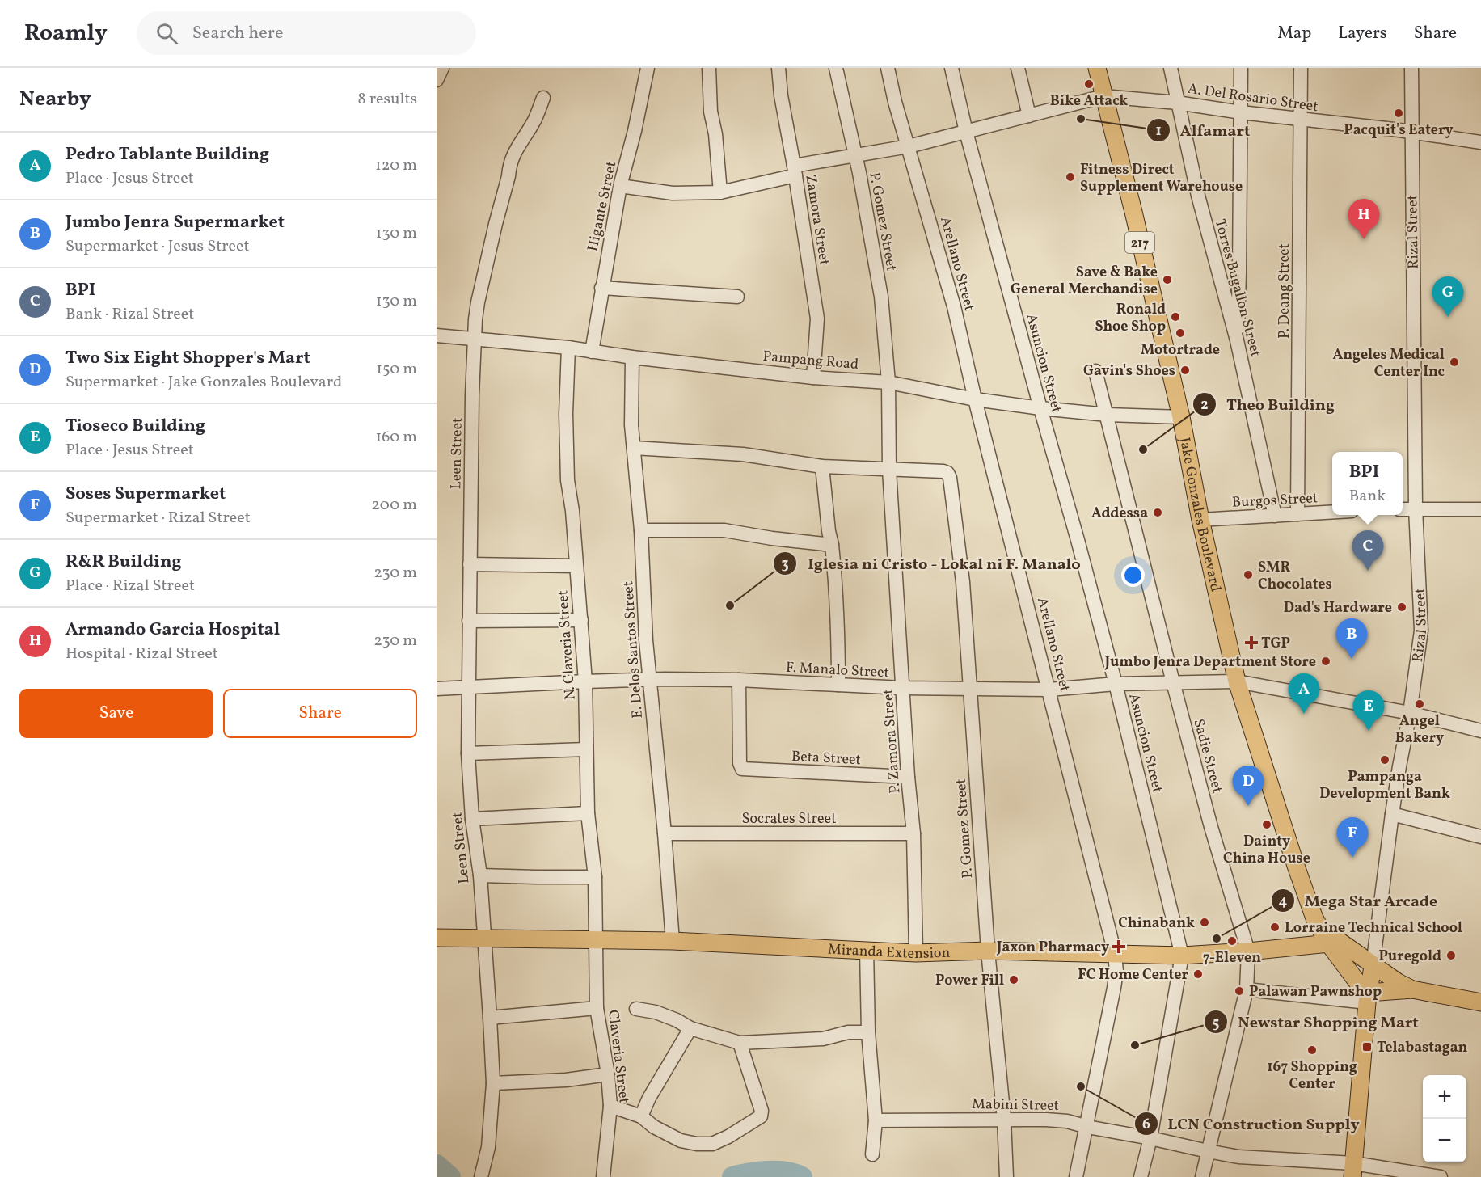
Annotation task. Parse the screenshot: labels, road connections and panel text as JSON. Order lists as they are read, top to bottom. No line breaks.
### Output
{"streets":{"main road":["Rizal Street","217","Jake Gonzales Boulevard","Miranda Extension"],"street":["A. Del Rosario Street","Higante Street","Zamora Street","P. Gomez Street","Arellano Street","Torres Bugallon Street","P. Deang Street","Pampang Road","Asuncion Street","Leen Street","Burgos Street","N. Claveria Street","E. Delos Santos Street","F. Manalo Street","P. Zamora Street","Sadie Street","Beta Street","Socrates Street","Claveria Street","Mabini Street"]},"crossings":[["A. Del Rosario Street","Higante Street"],["A. Del Rosario Street","Zamora Street"],["A. Del Rosario Street","P. Gomez Street"],["A. Del Rosario Street","Rizal Street"],["A. Del Rosario Street","Arellano Street"],["A. Del Rosario Street","Torres Bugallon Street"],["A. Del Rosario Street","P. Deang Street"],["A. Del Rosario Street","Asuncion Street"],["A. Del Rosario Street","Jake Gonzales Boulevard"],["Higante Street","Pampang Road"],["Zamora Street","Pampang Road"],["P. Gomez Street","Pampang Road"],["P. Gomez Street","F. Manalo Street"],["P. Gomez Street","P. Zamora Street"],["P. Gomez Street","Miranda Extension"],["P. Gomez Street","Mabini Street"],["Rizal Street","Jake Gonzales Boulevard"],["Rizal Street","F. Manalo Street"],["Rizal Street","Mabini Street"],["Arellano Street","Pampang Road"],["Arellano Street","F. Manalo Street"],["Arellano Street","Miranda Extension"],["Arellano Street","Mabini Street"],["Torres Bugallon Street","Burgos Street"],["P. Deang Street","Burgos Street"],["Pampang Road","Asuncion Street"],["Pampang Road","Leen Street"],["Pampang Road","Jake Gonzales Boulevard"],["Pampang Road","N. Claveria Street"],["Pampang Road","E. Delos Santos Street"],["Pampang Road","P. Zamora Street"],["Pampang Road","Sadie Street"],["Asuncion Street","F. Manalo Street"],["Asuncion Street","Miranda Extension"],["Asuncion Street","Mabini Street"],["Leen Street","F. Manalo Street"],["Leen Street","Miranda Extension"],["Burgos Street","Jake Gonzales Boulevard"],["Jake Gonzales Boulevard","F. Manalo Street"],["Jake Gonzales Boulevard","Miranda Extension"],["N. Claveria Street","F. Manalo Street"],["N. Claveria Street","Miranda Extension"],["N. Claveria Street","Claveria Street"],["E. Delos Santos Street","F. Manalo Street"],["E. Delos Santos Street","Socrates Street"],["E. Delos Santos Street","Miranda Extension"],["F. Manalo Street","P. Zamora Street"],["F. Manalo Street","Sadie Street"],["F. Manalo Street","Beta Street"],["P. Zamora Street","Beta Street"],["P. Zamora Street","Socrates Street"],["P. Zamora Street","Miranda Extension"],["Sadie Street","Miranda Extension"],["Sadie Street","Mabini Street"],["Miranda Extension","Claveria Street"]],"places":{"other":["Bike Attack","Pacquit's Eatery","Alfamart","Fitness Direct Supplement Warehouse","Save & Bake General Merchandise","Ronald Shoe Shop","Motortrade","Angeles Medical Center Inc","Gavin's Shoes","Theo Building","Addessa","SMR Chocolates","Iglesia ni Cristo - Lokal ni F. Manalo","Dad's Hardware","Jumbo Jenra Department Store","Angel Bakery","Pampanga Development Bank","Dainty China House","Chinabank","Lorraine Technical School","Mega Star Arcade","7-Eleven","Puregold","FC Home Center","Power Fill","Palawan Pawnshop","Newstar Shopping Mart","167 Shopping Center","LCN Construction Supply"],"health":["TGP","Jaxon Pharmacy"],"transit":["Telabastagan"]},"page":{"header":"Roamly","search":"Search here","nav":["Map","Layers","Share"],"heading":["Nearby","8 results"],"list":[{"mark":"A","name":"Pedro Tablante Building","note":"Place · Jesus Street","value":"120 m"},{"mark":"B","name":"Jumbo Jenra Supermarket","note":"Supermarket · Jesus Street","value":"130 m"},{"mark":"C","name":"BPI","note":"Bank · Rizal Street","value":"130 m"},{"mark":"D","name":"Two Six Eight Shopper's Mart","note":"Supermarket · Jake Gonzales Boulevard","value":"150 m"},{"mark":"E","name":"Tioseco Building","note":"Place · Jesus Street","value":"160 m"},{"mark":"F","name":"Soses Supermarket","note":"Supermarket · Rizal Street","value":"200 m"},{"mark":"G","name":"R&R Building","note":"Place · Rizal Street","value":"230 m"},{"mark":"H","name":"Armando Garcia Hospital","note":"Hospital · Rizal Street","value":"230 m"}],"pins":["H","G","C","B","A","E","D","F"],"popup":["BPI","Bank"],"buttons":["Save","Share"],"map_buttons":["+","−"]}}
